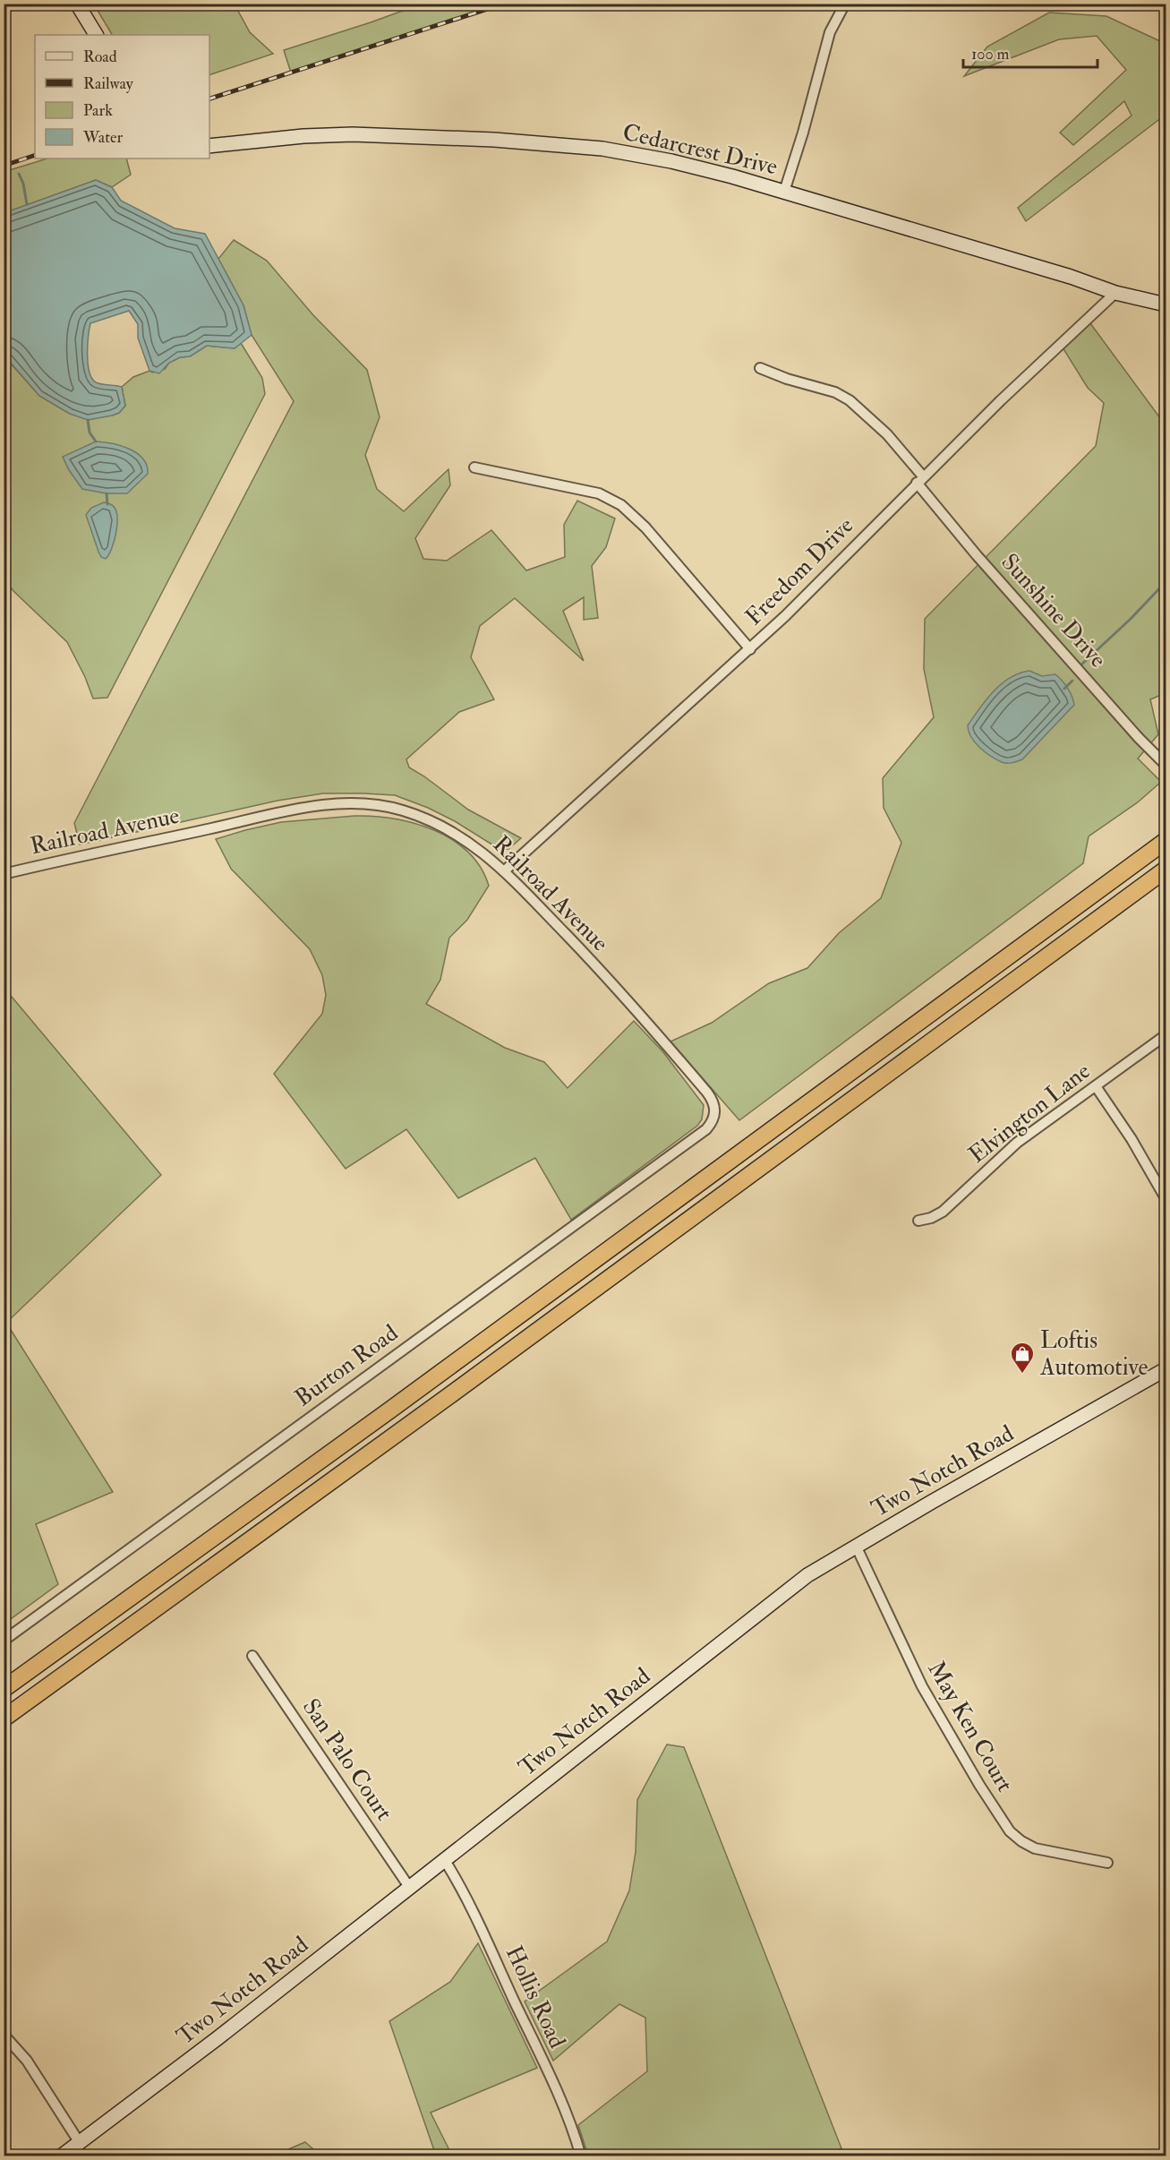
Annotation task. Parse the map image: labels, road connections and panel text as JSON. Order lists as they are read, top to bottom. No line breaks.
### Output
{"streets":{"street":["Cedarcrest Drive","Freedom Drive","Sunshine Drive","Railroad Avenue","Elvington Lane","Burton Road","Two Notch Road","May Ken Court","San Palo Court","Hollis Road"]},"crossings":[["Cedarcrest Drive","Freedom Drive"],["Freedom Drive","Sunshine Drive"],["Freedom Drive","Railroad Avenue"],["Railroad Avenue","Burton Road"],["Two Notch Road","May Ken Court"],["Two Notch Road","San Palo Court"],["Two Notch Road","Hollis Road"]],"places":{"shop":["Loftis Automotive"]},"legend":["Road","Railway","Park","Water"],"scale_bar":"100 m"}
